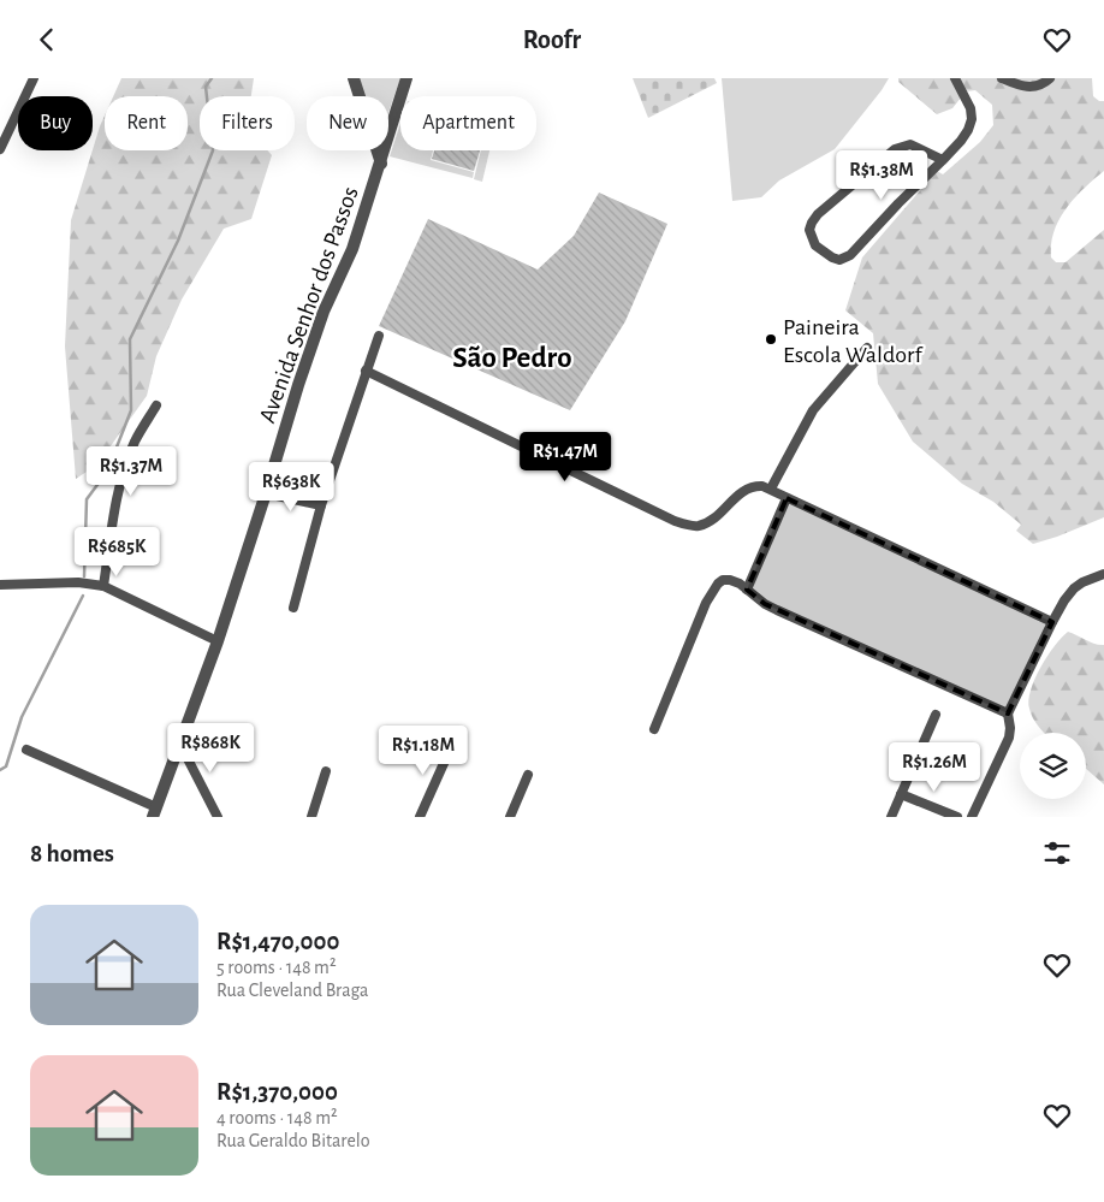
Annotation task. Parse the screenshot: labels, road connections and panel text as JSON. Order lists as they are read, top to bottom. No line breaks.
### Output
{"streets":{"street":["Avenida Senhor dos Passos"]},"districts":["São Pedro"],"places":["Paineira Escola Waldorf"],"page":{"header":"Roofr","chip":["Buy","Rent","Filters","New","Apartment"],"price":["R$1.38M","R$1.47M","R$1.37M","R$638K","R$685K","R$868K","R$1.18M","R$1.26M"],"heading":"8 homes","list":[{"name":"R$1,470,000","note":"5 rooms · 148 m² · Rua Cleveland Braga"},{"name":"R$1,370,000","note":"4 rooms · 148 m² · Rua Geraldo Bitarelo"}]}}
